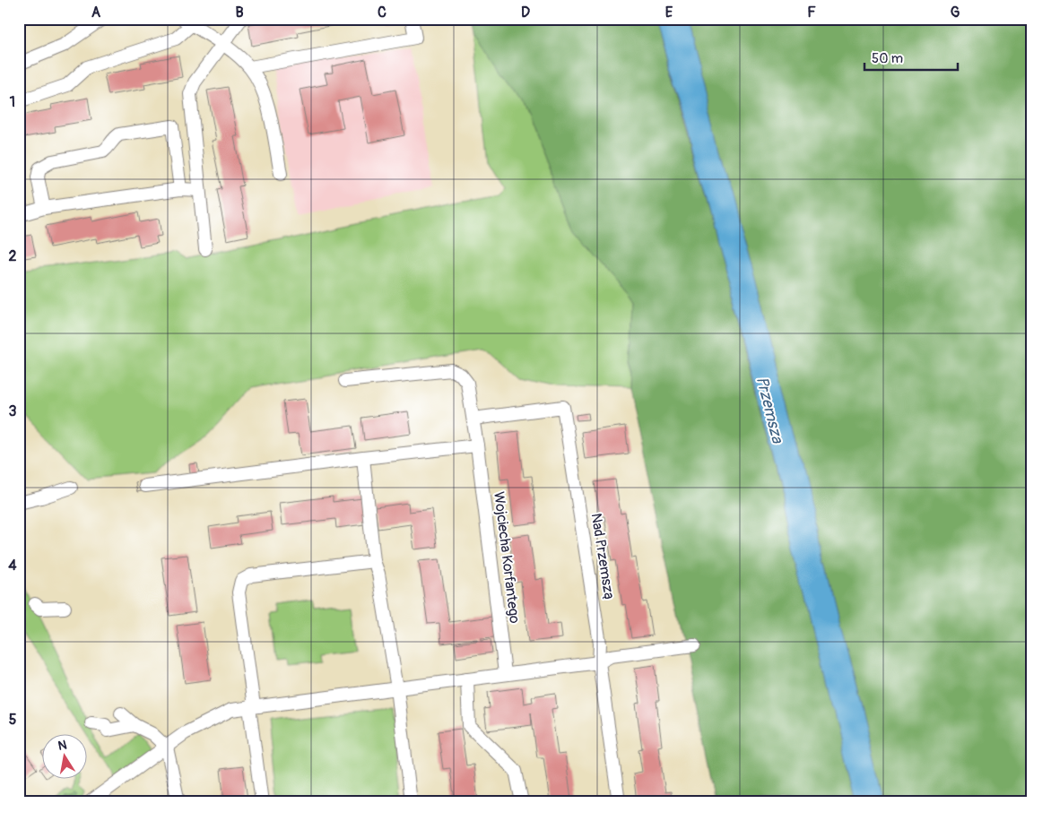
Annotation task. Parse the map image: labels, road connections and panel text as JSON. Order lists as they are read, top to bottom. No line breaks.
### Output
{"streets":{"street":["Nad Przemszą","Wojciecha Korfantego"]},"crossings":[["Nad Przemszą","Wojciecha Korfantego"]],"water":["Przemsza"],"scale_bar":"50 m","north":"top","grid":{"columns":["A","B","C","D","E","F","G"],"rows":["1","2","3","4","5"]}}
